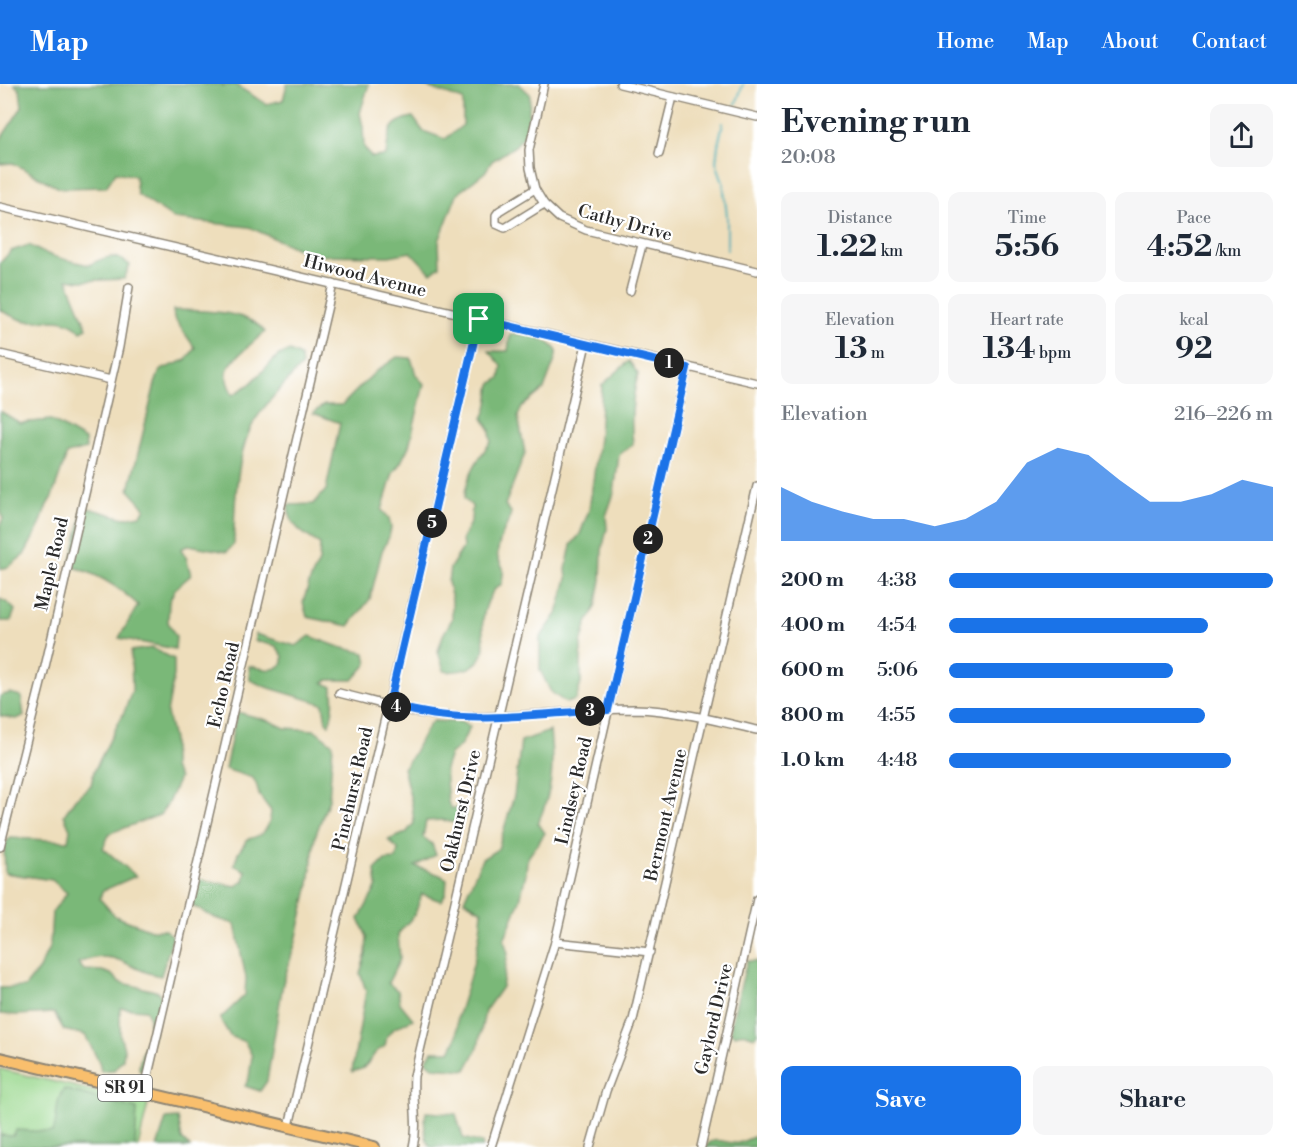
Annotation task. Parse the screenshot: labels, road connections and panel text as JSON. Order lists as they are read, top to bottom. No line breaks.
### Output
{"streets":{"main road":["SR 91"],"street":["Cathy Drive","Hiwood Avenue","Maple Road","Echo Road","Pinehurst Road","Lindsey Road","Oakhurst Drive","Bermont Avenue","Gaylord Drive"]},"crossings":[["Hiwood Avenue","Echo Road"],["Hiwood Avenue","Pinehurst Road"],["Hiwood Avenue","Lindsey Road"],["Hiwood Avenue","Oakhurst Drive"],["Echo Road","SR 91"],["Pinehurst Road","SR 91"]],"page":{"header":"Map","nav":["Home","Map","About","Contact"],"heading":["Evening run","20:08"],"stats":[["Distance","1.22 km"],["Time","5:56"],["Pace","4:52 /km"],["Elevation","13 m"],["Heart rate","134 bpm"],["kcal","92"]],"pins":["1","5","2","4","3"],"chart":["Elevation","216–226 m"],"list":[{"name":"200 m","note":"4:38"},{"name":"400 m","note":"4:54"},{"name":"600 m","note":"5:06"},{"name":"800 m","note":"4:55"},{"name":"1.0 km","note":"4:48"}],"buttons":["Save","Share"]}}
